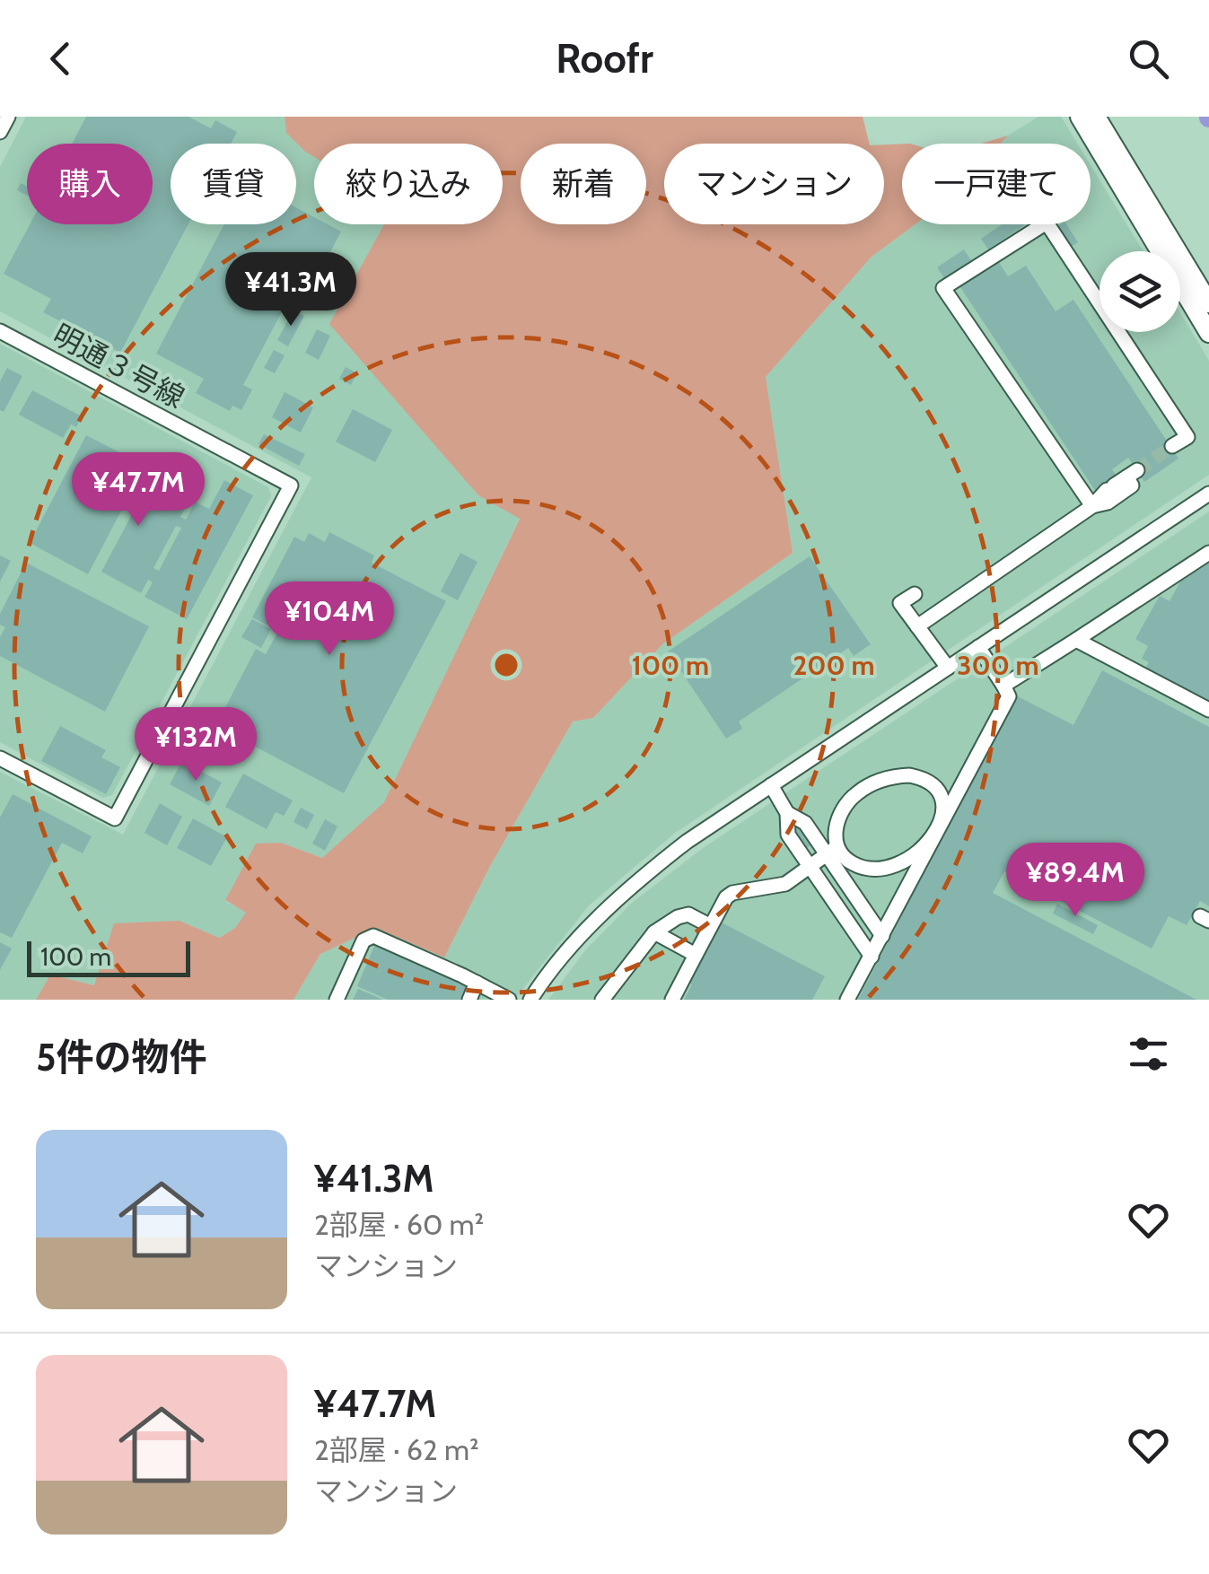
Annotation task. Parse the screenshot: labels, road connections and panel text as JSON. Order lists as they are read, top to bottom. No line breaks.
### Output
{"streets":{"street":["明通３号線"]},"scale_bar":"100 m","page":{"header":"Roofr","chip":["購入","賃貸","絞り込み","新着","マンション","一戸建て"],"price":["¥41.3M","¥47.7M","¥104M","¥132M","¥89.4M"],"scale":"100 m","heading":"5件の物件","list":[{"name":"¥41.3M","note":"2部屋 · 60 m² · マンション"},{"name":"¥47.7M","note":"2部屋 · 62 m² · マンション"}]},"rings":["100 m","200 m","300 m"]}
